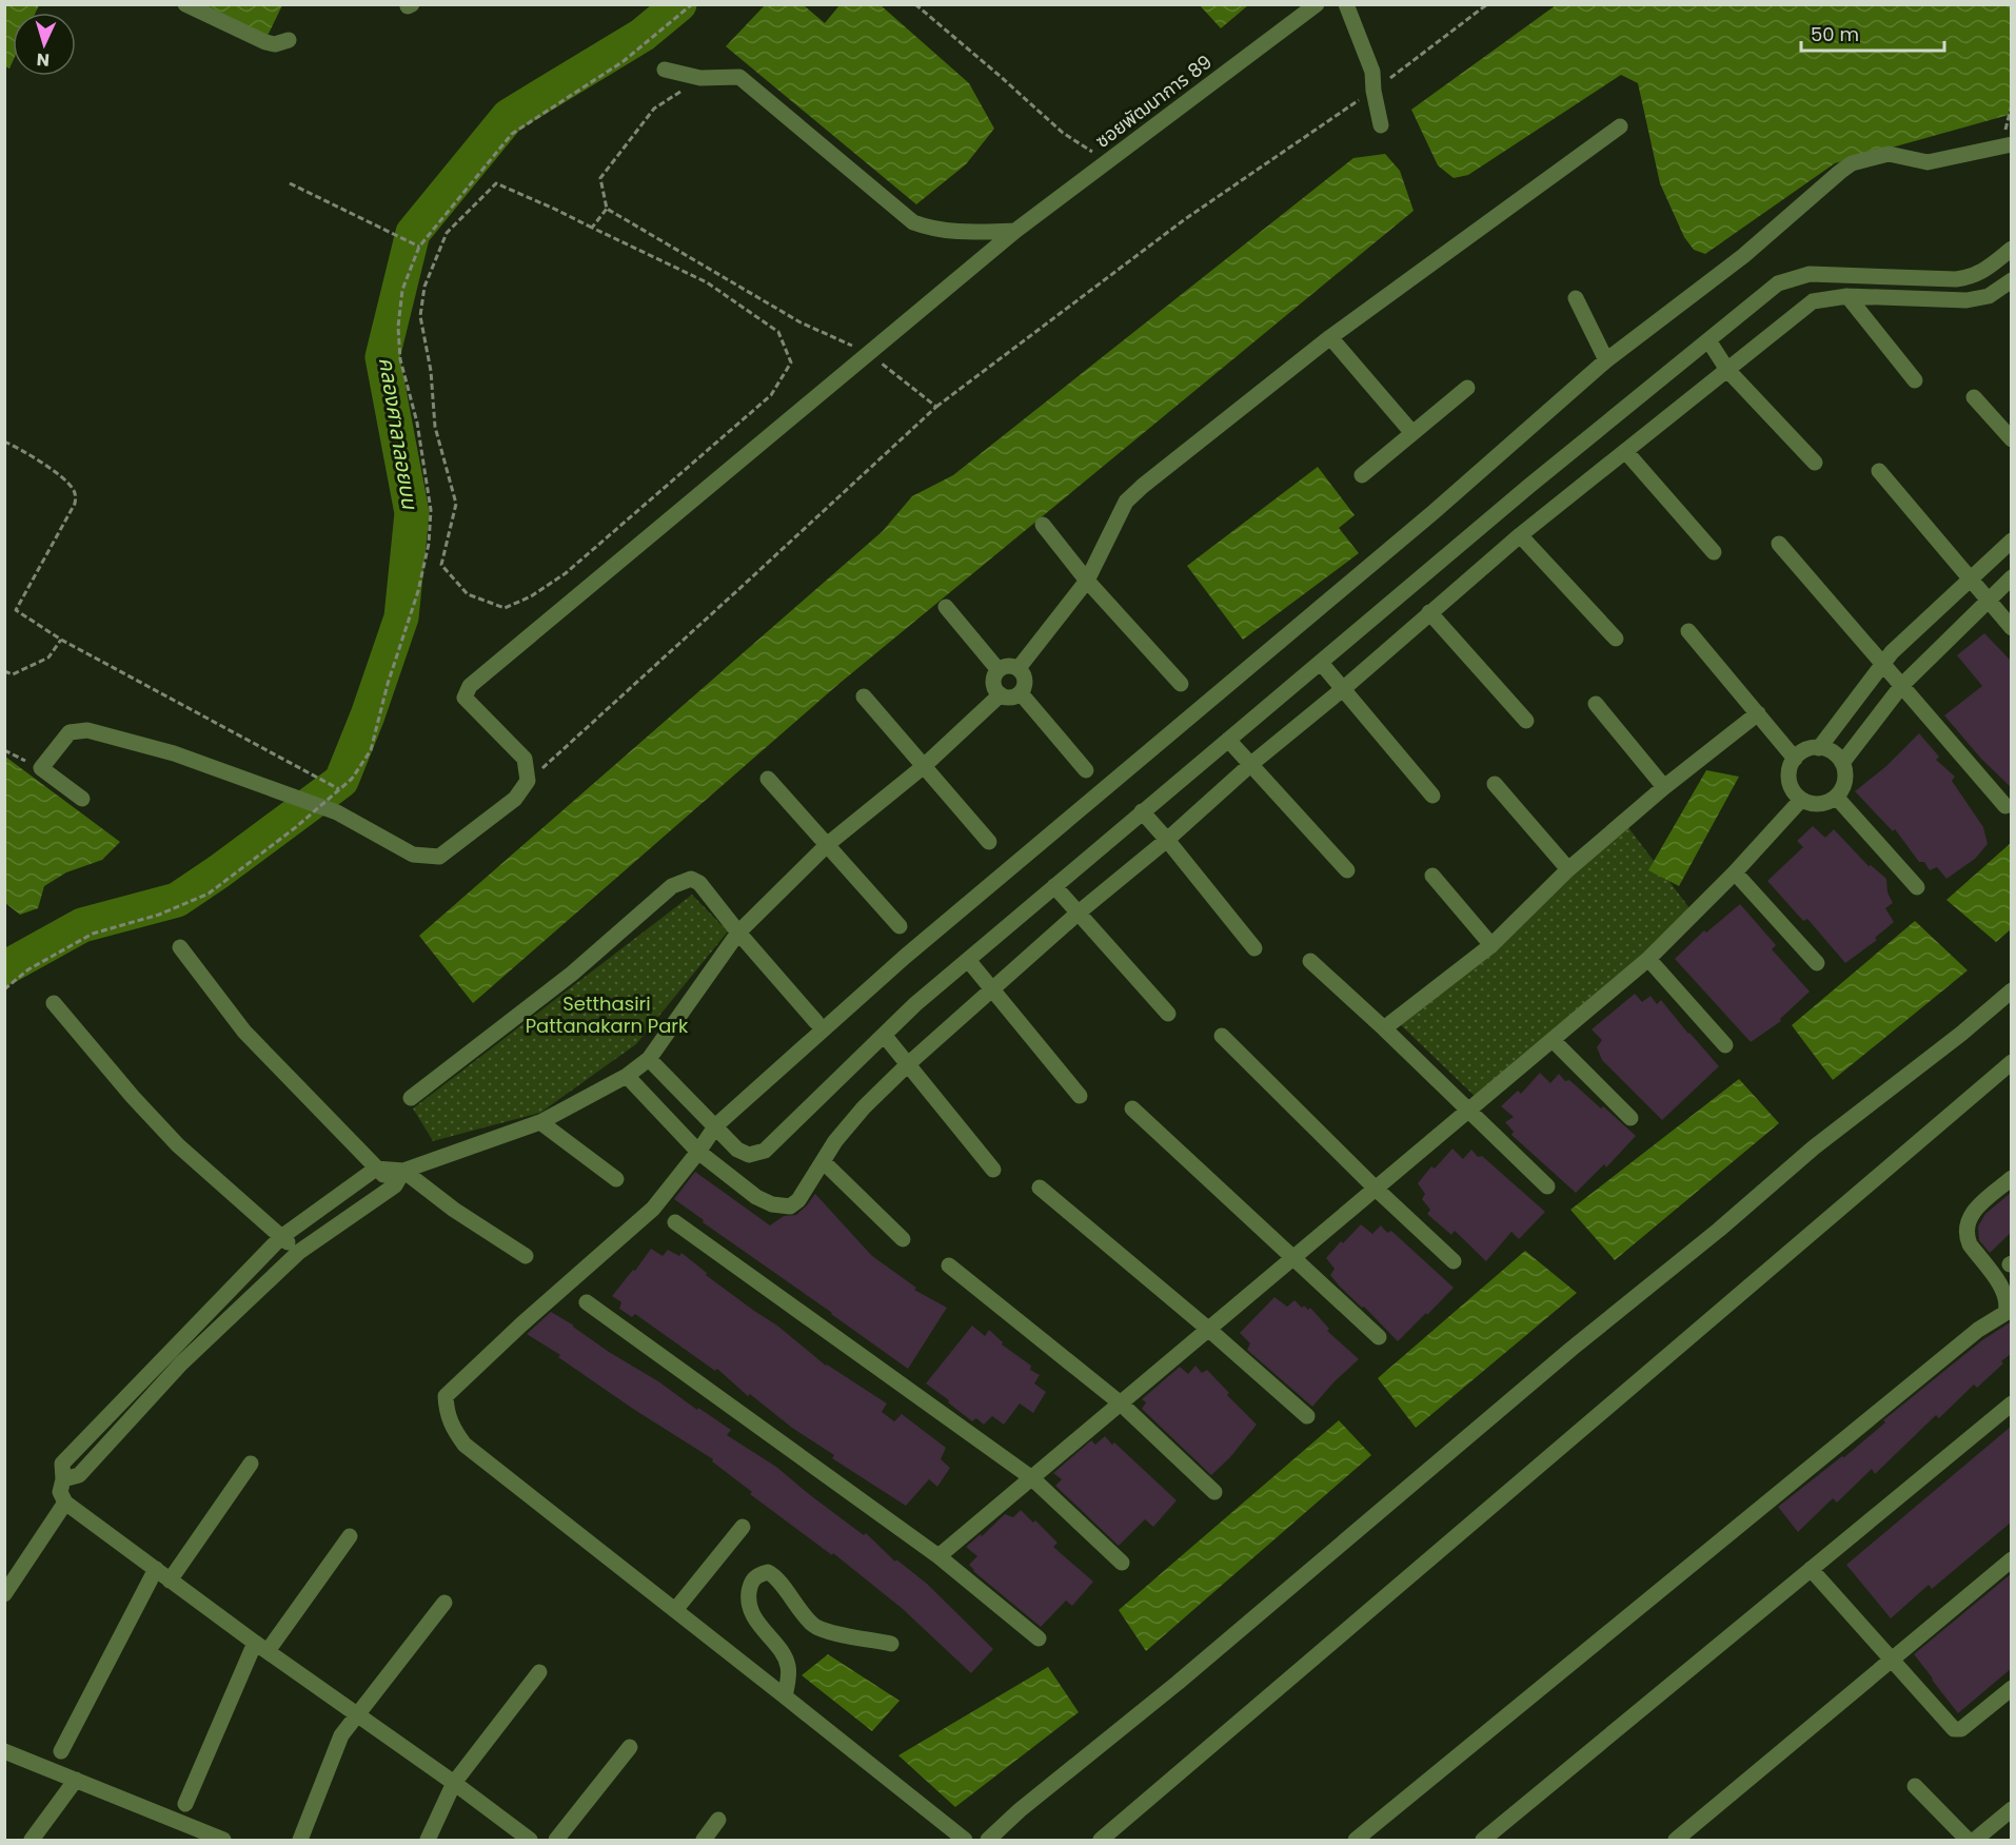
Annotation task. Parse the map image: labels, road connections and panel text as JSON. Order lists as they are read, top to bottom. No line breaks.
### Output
{"streets":{"street":["ซอยพัฒนาการ 89"]},"water":["คลองศาลาลอยบน"],"parks":["Setthasiri Pattanakarn Park"],"scale_bar":"50 m","north":"bottom"}
